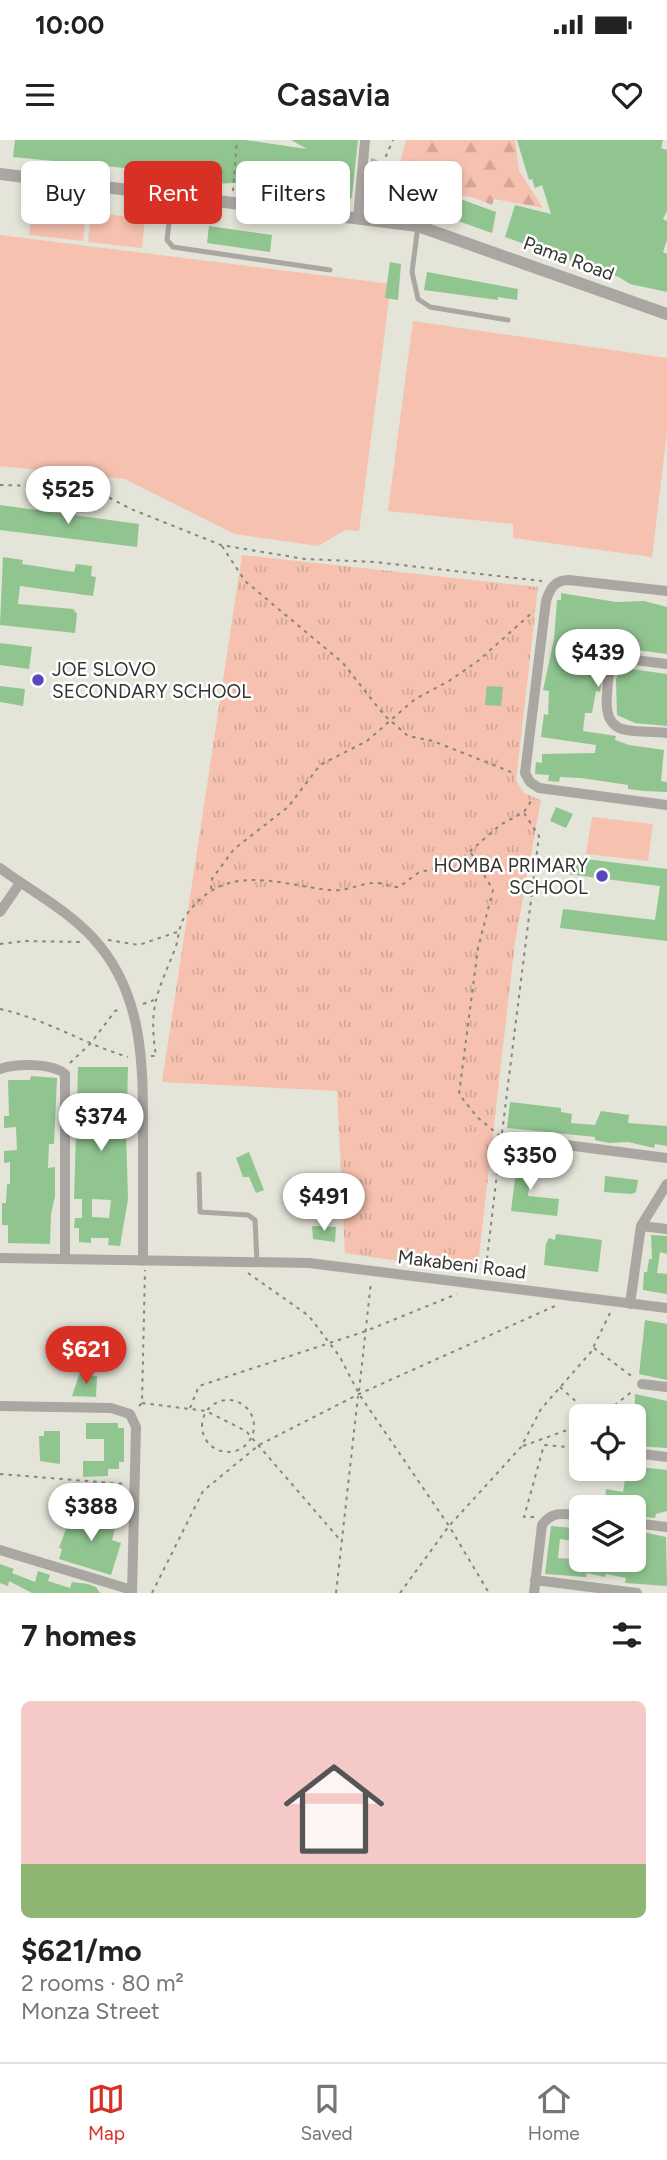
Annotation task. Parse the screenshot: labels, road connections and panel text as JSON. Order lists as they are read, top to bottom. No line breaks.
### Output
{"streets":{"street":["Pama Road","Makabeni Road"]},"places":["JOE SLOVO SECONDARY SCHOOL","HOMBA PRIMARY SCHOOL"],"page":{"status":"10:00","header":"Casavia","chip":["Buy","Rent","Filters","New"],"price":["$525","$439","$374","$350","$491","$621","$388"],"heading":"7 homes","list":[{"name":"$621/mo","note":"2 rooms · 80 m² · Monza Street"}],"tabs":["Map","Saved","Home"]}}
